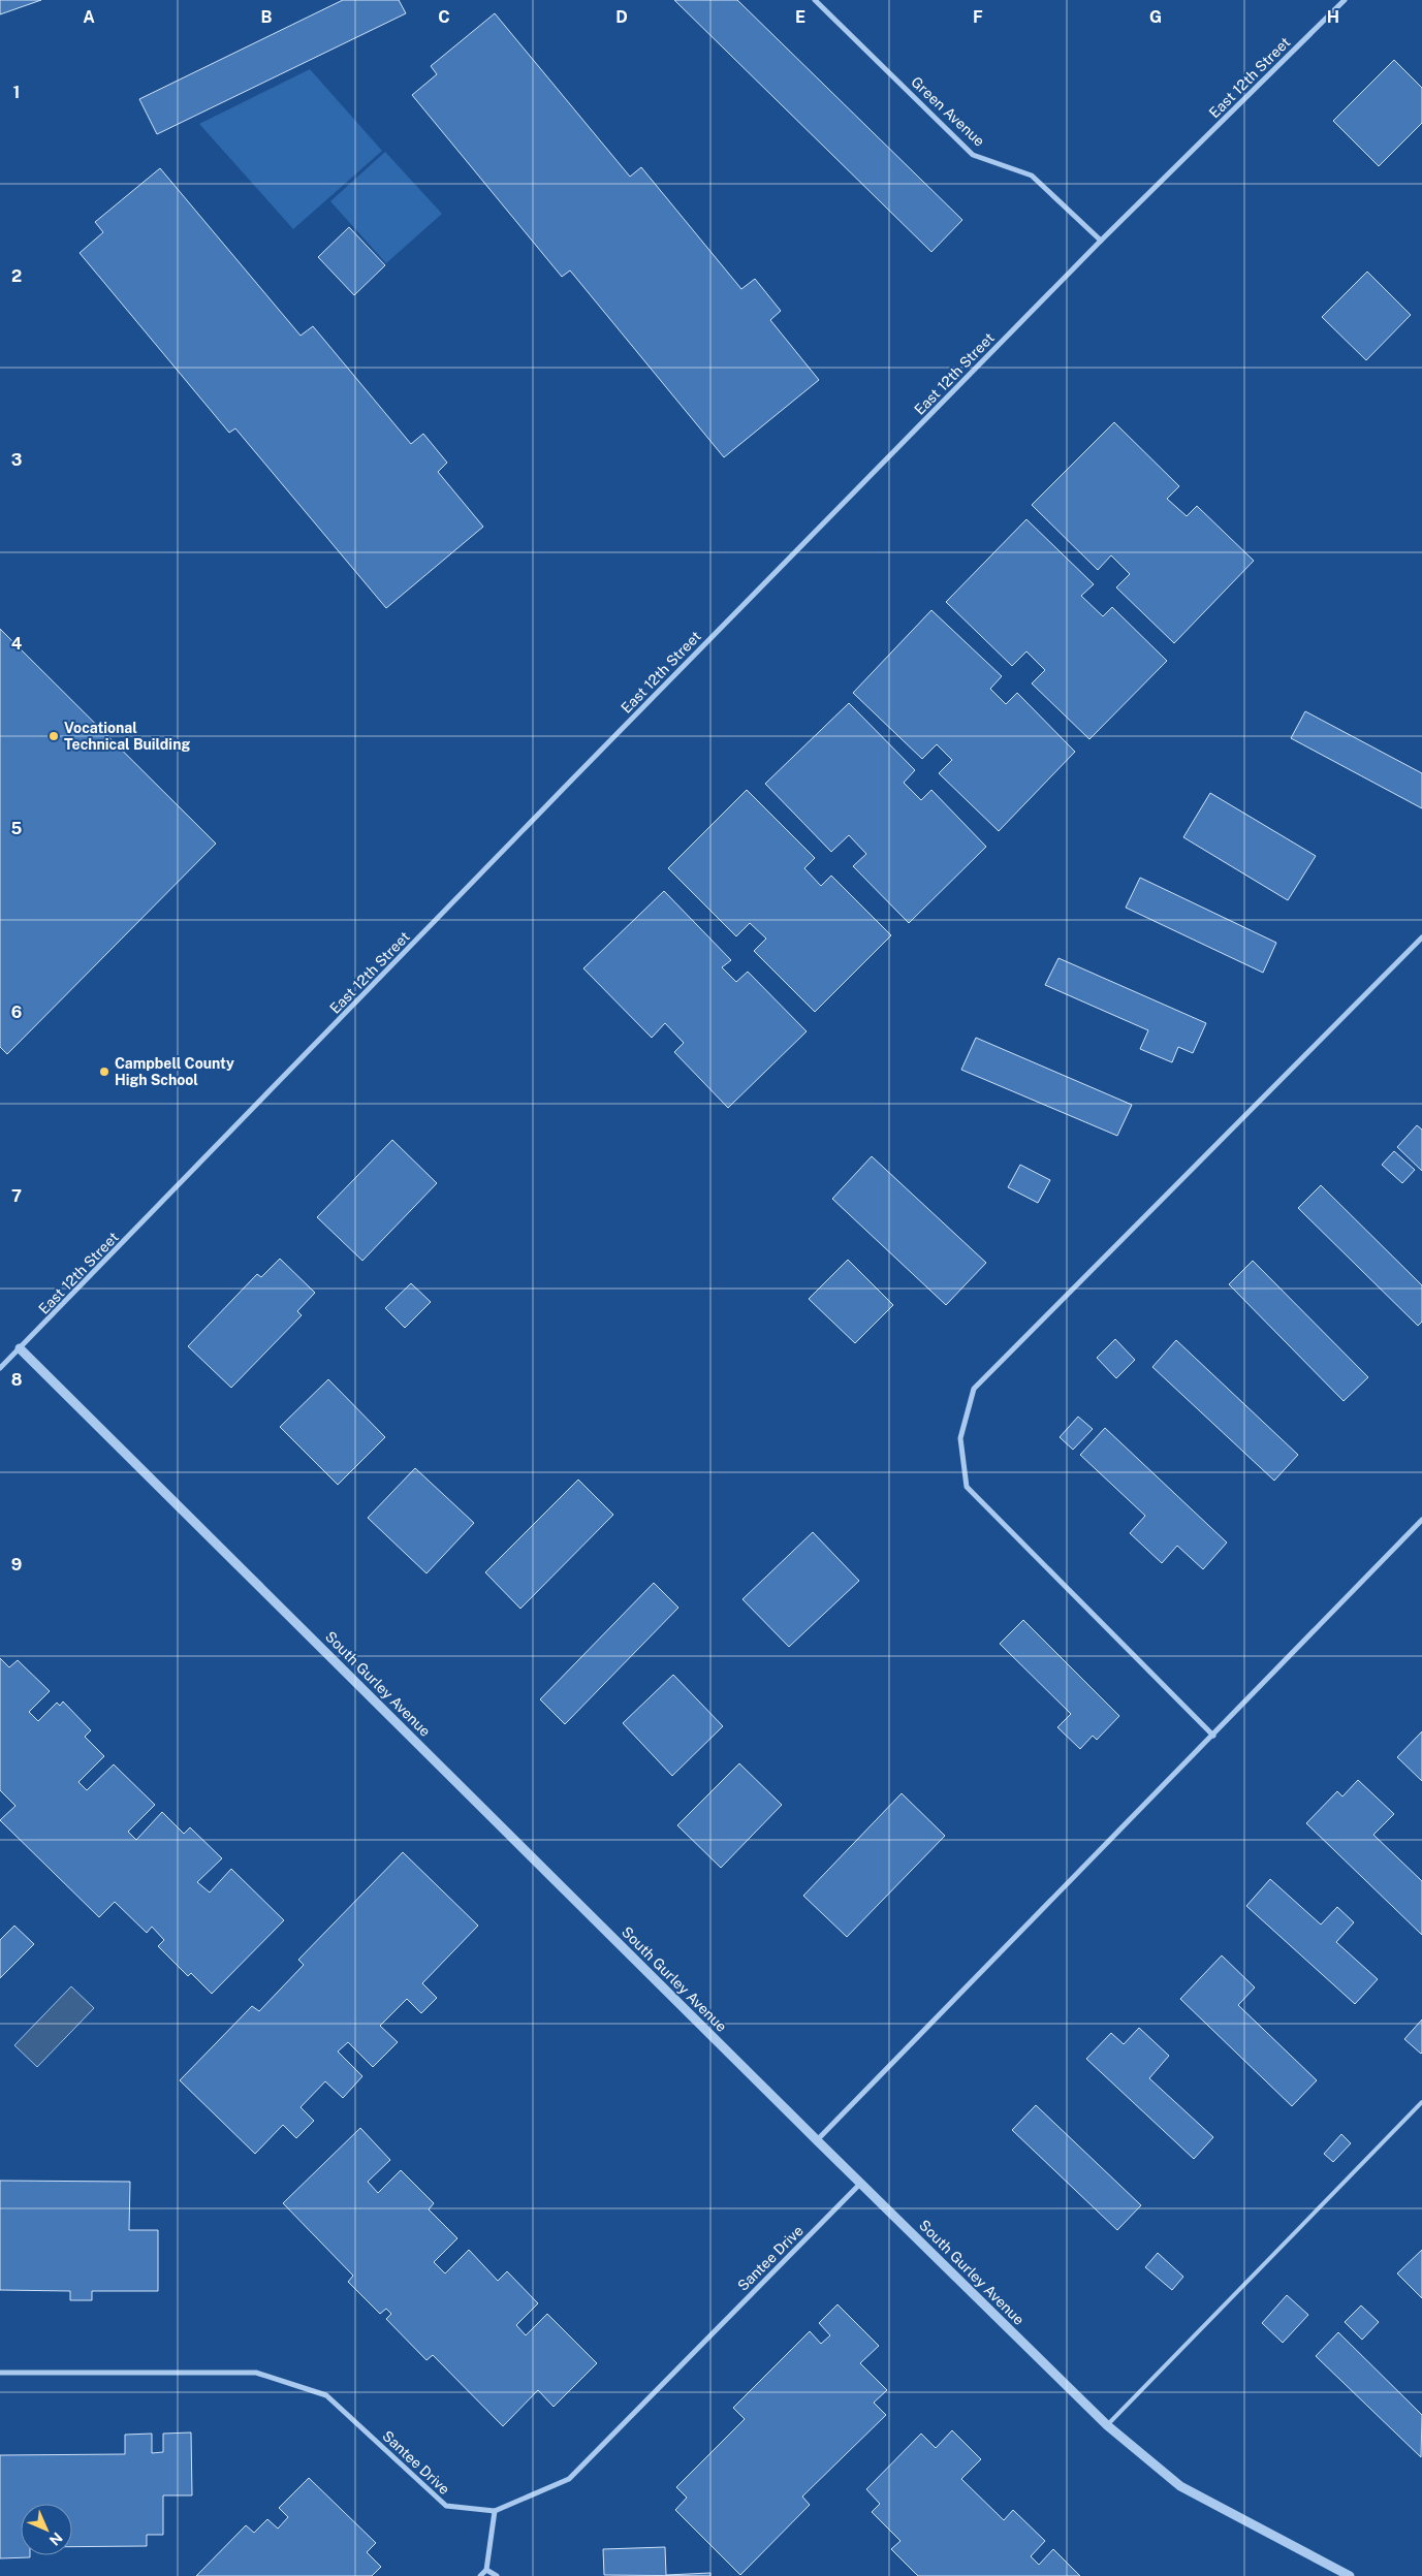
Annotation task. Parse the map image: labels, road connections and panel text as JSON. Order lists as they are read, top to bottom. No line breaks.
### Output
{"streets":{"street":["East 12th Street","Green Avenue","South Gurley Avenue","Santee Drive"]},"crossings":[["East 12th Street","Green Avenue"],["East 12th Street","South Gurley Avenue"],["South Gurley Avenue","Santee Drive"]],"places":["Vocational Technical Building","Campbell County High School"],"north":"bottom right","grid":{"columns":["A","B","C","D","E","F","G","H"],"rows":["1","2","3","4","5","6","7","8","9"]}}
